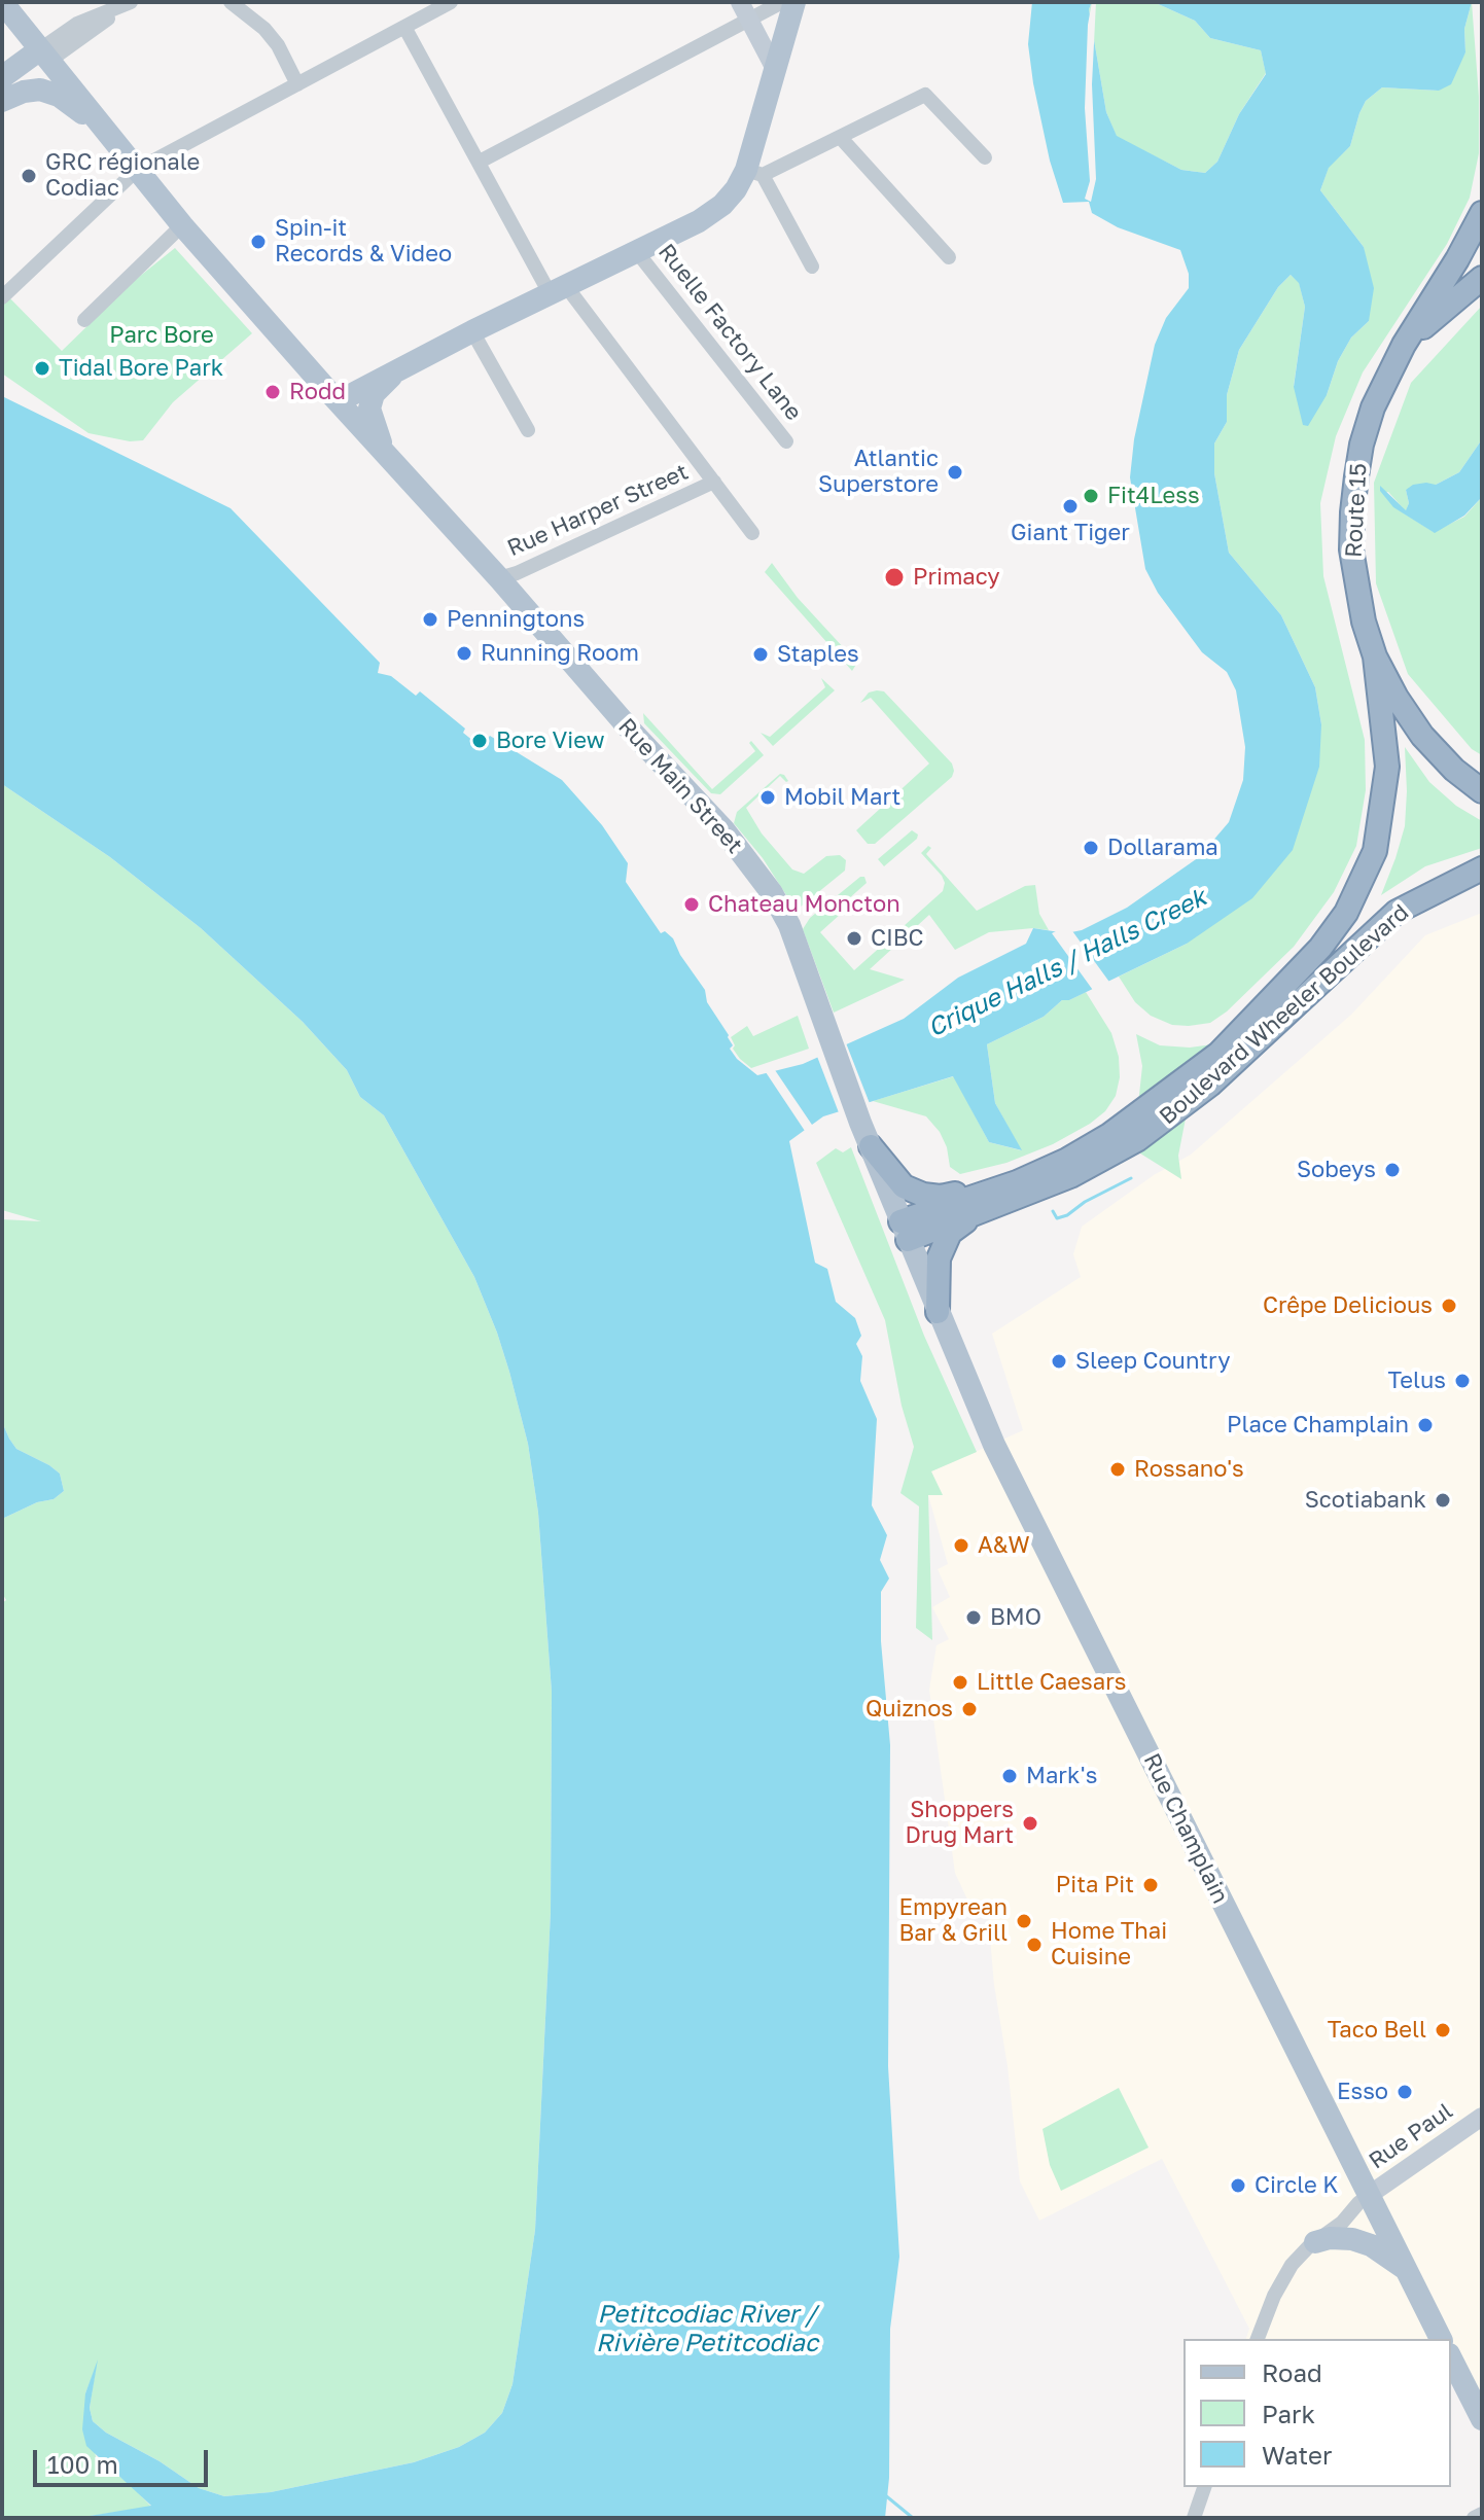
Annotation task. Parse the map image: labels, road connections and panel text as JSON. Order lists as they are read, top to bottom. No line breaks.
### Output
{"streets":{"highway":["Route 15","Boulevard Wheeler Boulevard"],"main road":["Rue Main Street","Rue Champlain","Rue Paul"],"street":["Ruelle Factory Lane","Rue Harper Street"]},"crossings":[["Rue Harper Street","Rue Main Street"],["Route 15","Boulevard Wheeler Boulevard"],["Rue Main Street","Boulevard Wheeler Boulevard"],["Rue Main Street","Rue Champlain"],["Boulevard Wheeler Boulevard","Rue Champlain"],["Rue Champlain","Rue Paul"]],"water":["Crique Halls / Halls Creek","Petitcodiac River / Rivière Petitcodiac"],"parks":["Parc Bore"],"places":["GRC régionale Codiac","Spin-it Records & Video","Tidal Bore Park","Rodd","Atlantic Superstore","Fit4Less","Giant Tiger","Primacy","Penningtons","Running Room","Staples","Bore View","Mobil Mart","Dollarama","Chateau Moncton","CIBC","Sobeys","Crêpe Delicious","Sleep Country","Telus","Place Champlain","Rossano's","Scotiabank","A&W","BMO","Little Caesars","Quiznos","Mark's","Shoppers Drug Mart","Pita Pit","Empyrean Bar & Grill","Home Thai Cuisine","Taco Bell","Esso","Circle K"],"legend":["Road","Park","Water"],"scale_bar":"100 m"}
